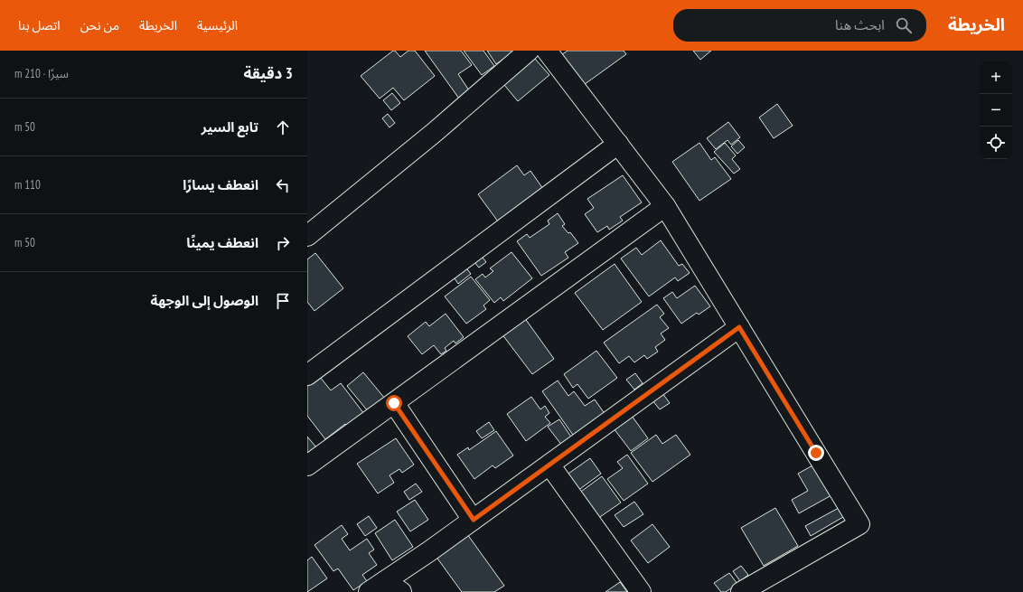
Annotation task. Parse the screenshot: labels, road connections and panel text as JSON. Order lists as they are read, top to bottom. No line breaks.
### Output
{"page":{"header":"الخريطة","search":"ابحث هنا","nav":["الرئيسية","الخريطة","من نحن","اتصل بنا"],"heading":["3 دقيقة","سيرًا · 210 m"],"map_buttons":["+","−"],"list":[["تابع السير","50 m"],["انعطف يسارًا","110 m"],["انعطف يمينًا","50 m"],"الوصول إلى الوجهة"]}}
